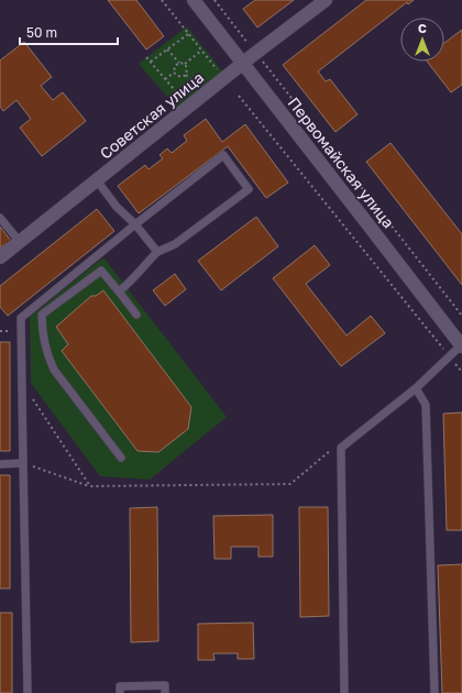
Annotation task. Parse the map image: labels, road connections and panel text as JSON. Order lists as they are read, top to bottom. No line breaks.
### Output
{"streets":{"street":["Советская улица","Первомайская улица"]},"crossings":[["Советская улица","Первомайская улица"]],"scale_bar":"50 m","north":"top"}
